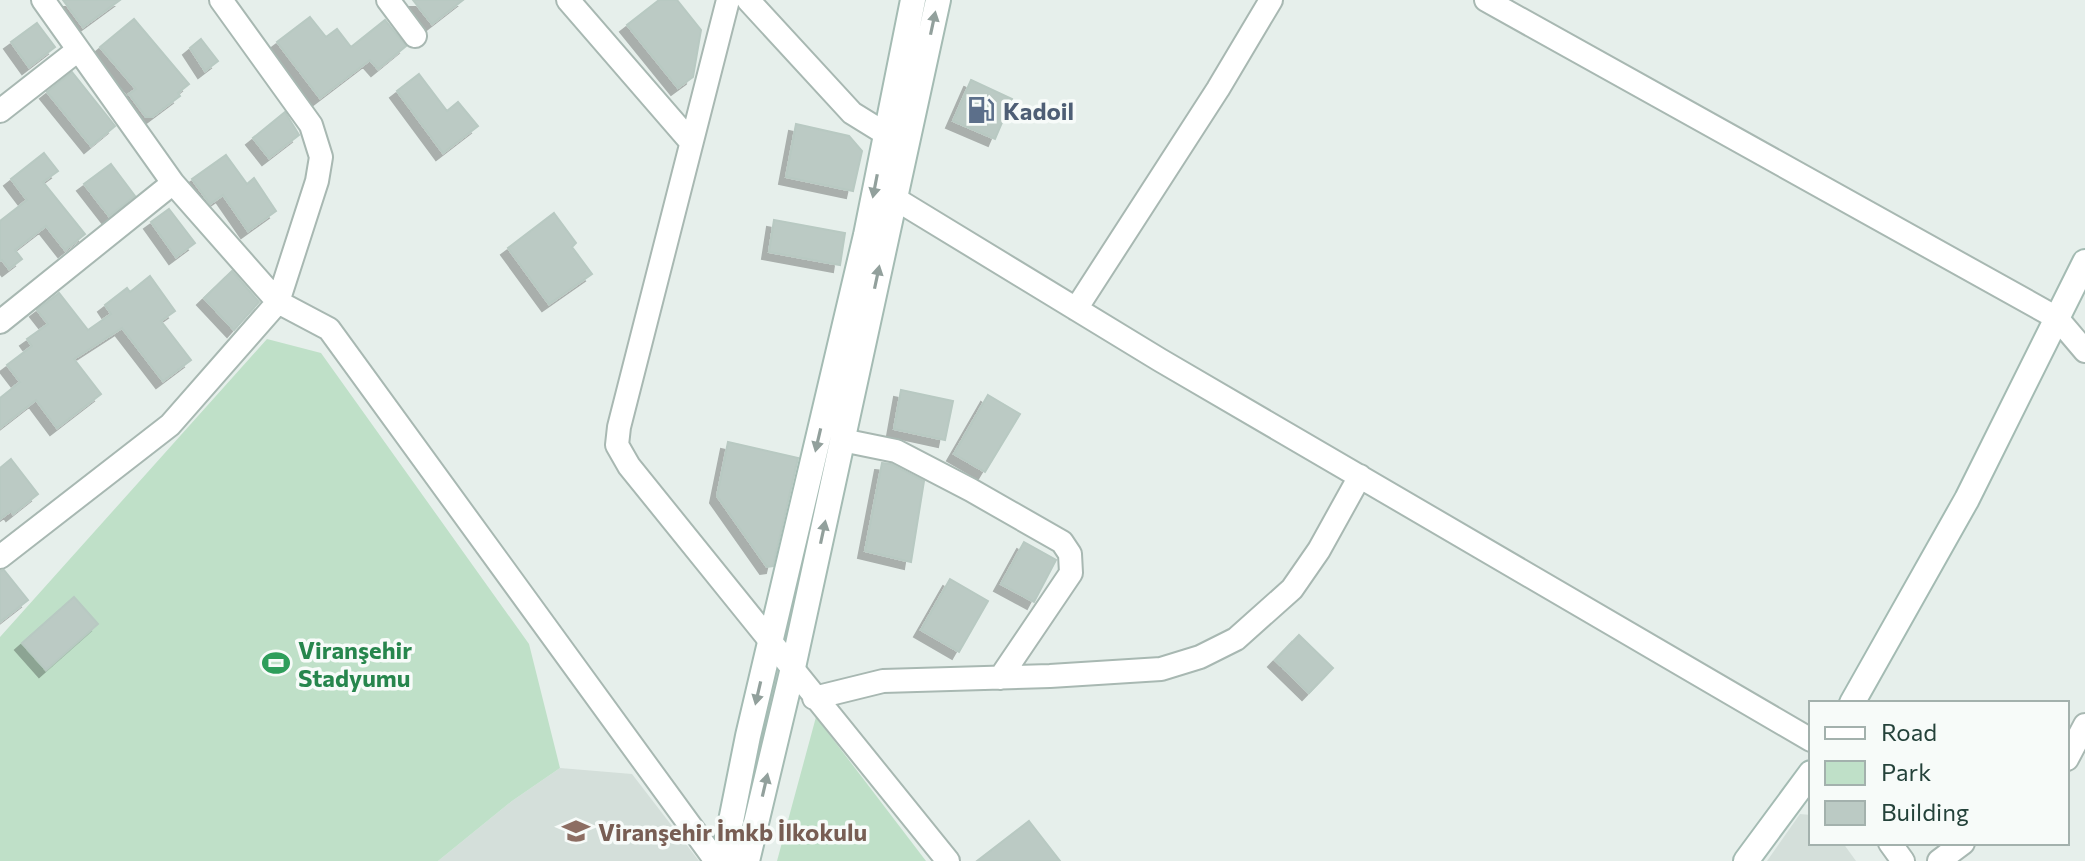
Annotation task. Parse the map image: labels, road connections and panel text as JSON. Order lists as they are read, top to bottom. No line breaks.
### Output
{"places":{"fuel station":["Kadoil"],"sports":["Viranşehir Stadyumu"],"school or university":["Viranşehir İmkb İlkokulu"]},"legend":["Road","Park","Building"]}
